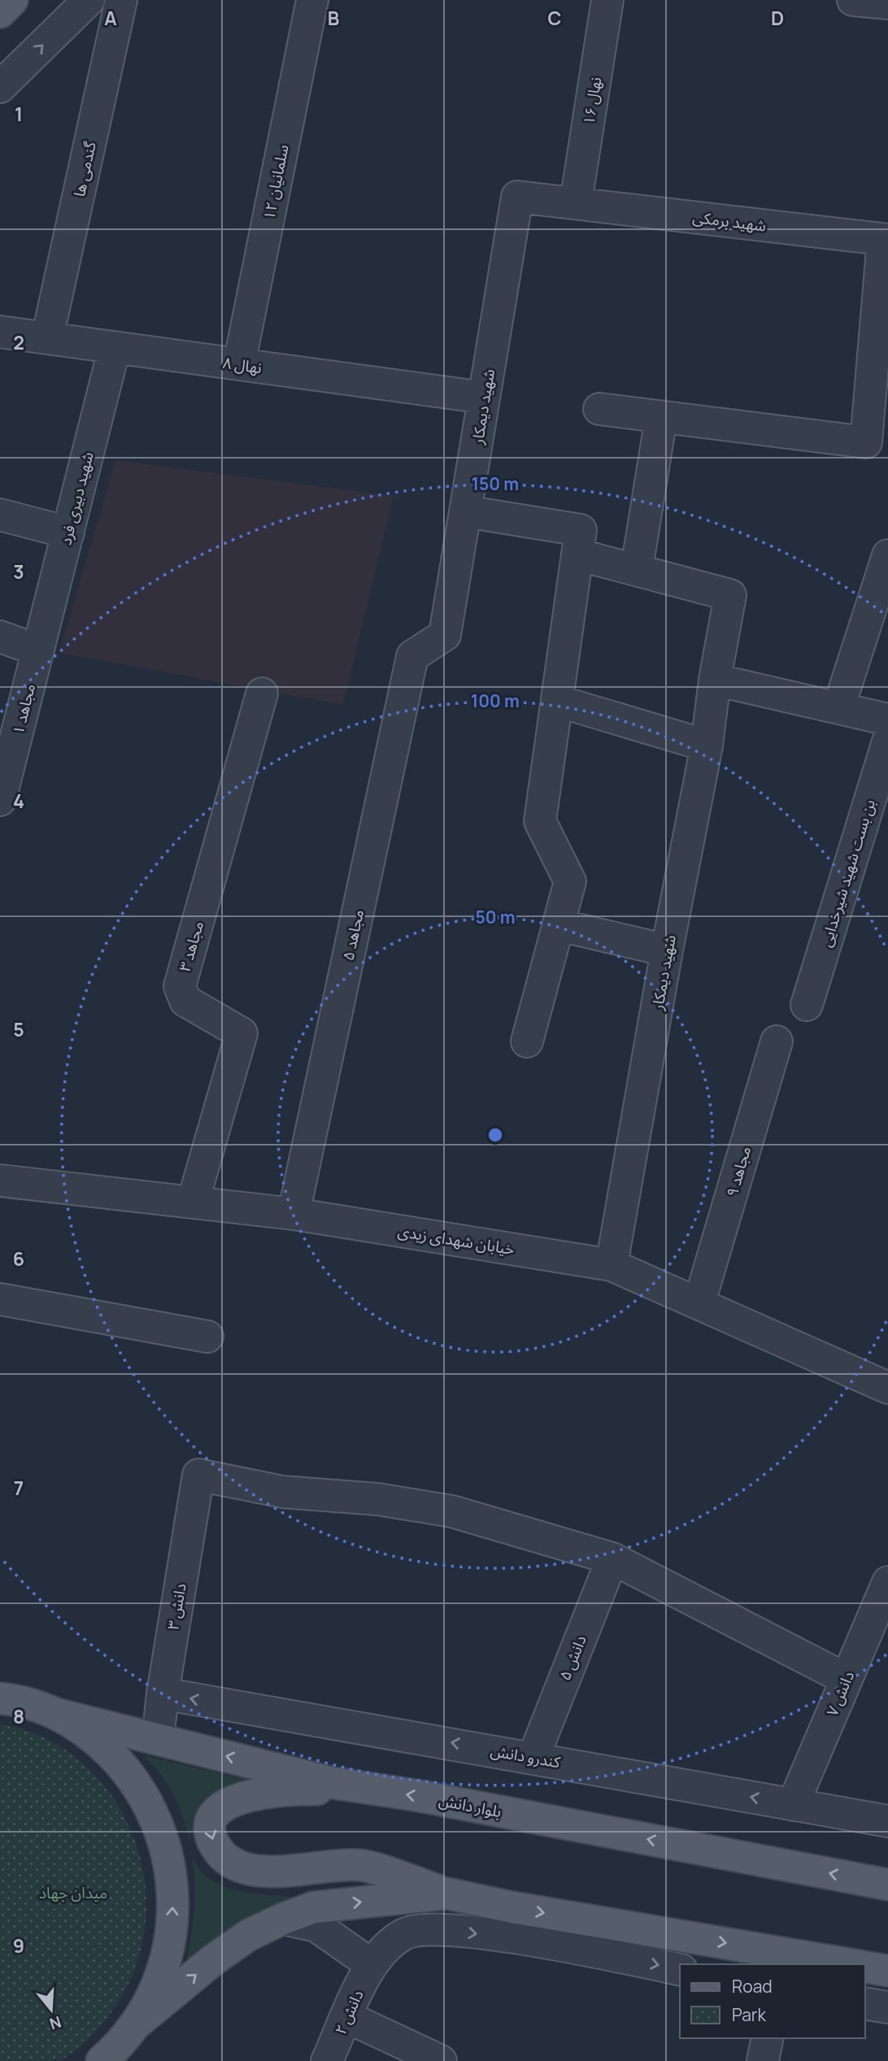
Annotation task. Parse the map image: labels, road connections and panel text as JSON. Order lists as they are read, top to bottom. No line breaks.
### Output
{"streets":{"main road":["بلوار دانش"],"street":["نهال ۱۶","گندمی ها","سلمانیان ۱۲","شهید برمکی","نهال ۸","شهید دیمکار","شهید دبیری فرد","مجاهد ۱","بن بست شهید شیرخدایی","مجاهد ۵","مجاهد ۳","مجاهد ۹","خیابان شهدای زیدی","دانش ۳","دانش ۵","دانش ۷","کندرو دانش","دانش ۲"]},"crossings":[["نهال ۱۶","شهید برمکی"],["نهال ۱۶","شهید دیمکار"],["گندمی ها","نهال ۸"],["سلمانیان ۱۲","نهال ۸"],["شهید برمکی","شهید دیمکار"],["نهال ۸","شهید دیمکار"],["نهال ۸","شهید دبیری فرد"],["شهید دیمکار","مجاهد ۵"],["شهید دیمکار","خیابان شهدای زیدی"],["شهید دبیری فرد","مجاهد ۱"],["مجاهد ۵","خیابان شهدای زیدی"],["مجاهد ۳","خیابان شهدای زیدی"],["مجاهد ۹","خیابان شهدای زیدی"],["دانش ۳","دانش ۵"],["دانش ۳","کندرو دانش"],["دانش ۳","بلوار دانش"],["دانش ۵","کندرو دانش"],["دانش ۷","کندرو دانش"]],"parks":["میدان جهاد"],"legend":["Road","Park"],"north":"bottom","grid":{"columns":["A","B","C","D"],"rows":["1","2","3","4","5","6","7","8","9"]},"rings":["150 m","100 m","50 m"]}
